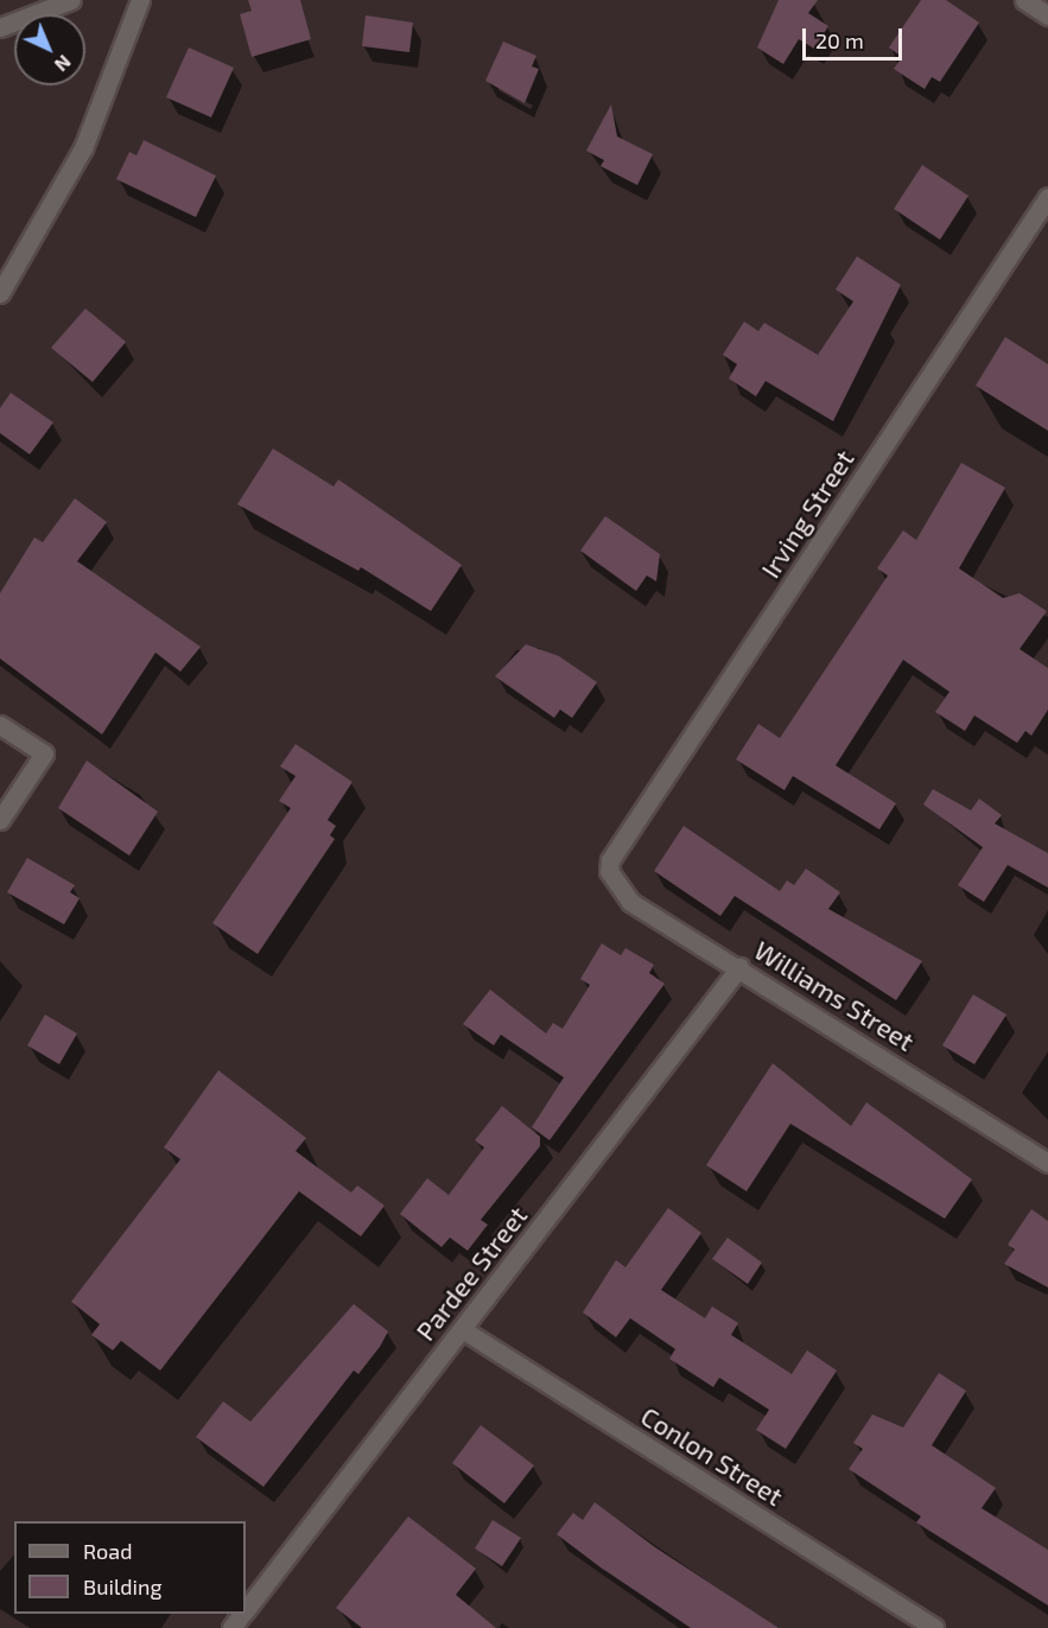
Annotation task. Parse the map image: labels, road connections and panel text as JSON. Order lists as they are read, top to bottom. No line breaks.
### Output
{"streets":{"street":["Irving Street","Williams Street","Pardee Street","Conlon Street"]},"crossings":[["Irving Street","Williams Street"],["Williams Street","Pardee Street"],["Pardee Street","Conlon Street"]],"legend":["Road","Building"],"scale_bar":"20 m","north":"bottom right"}
